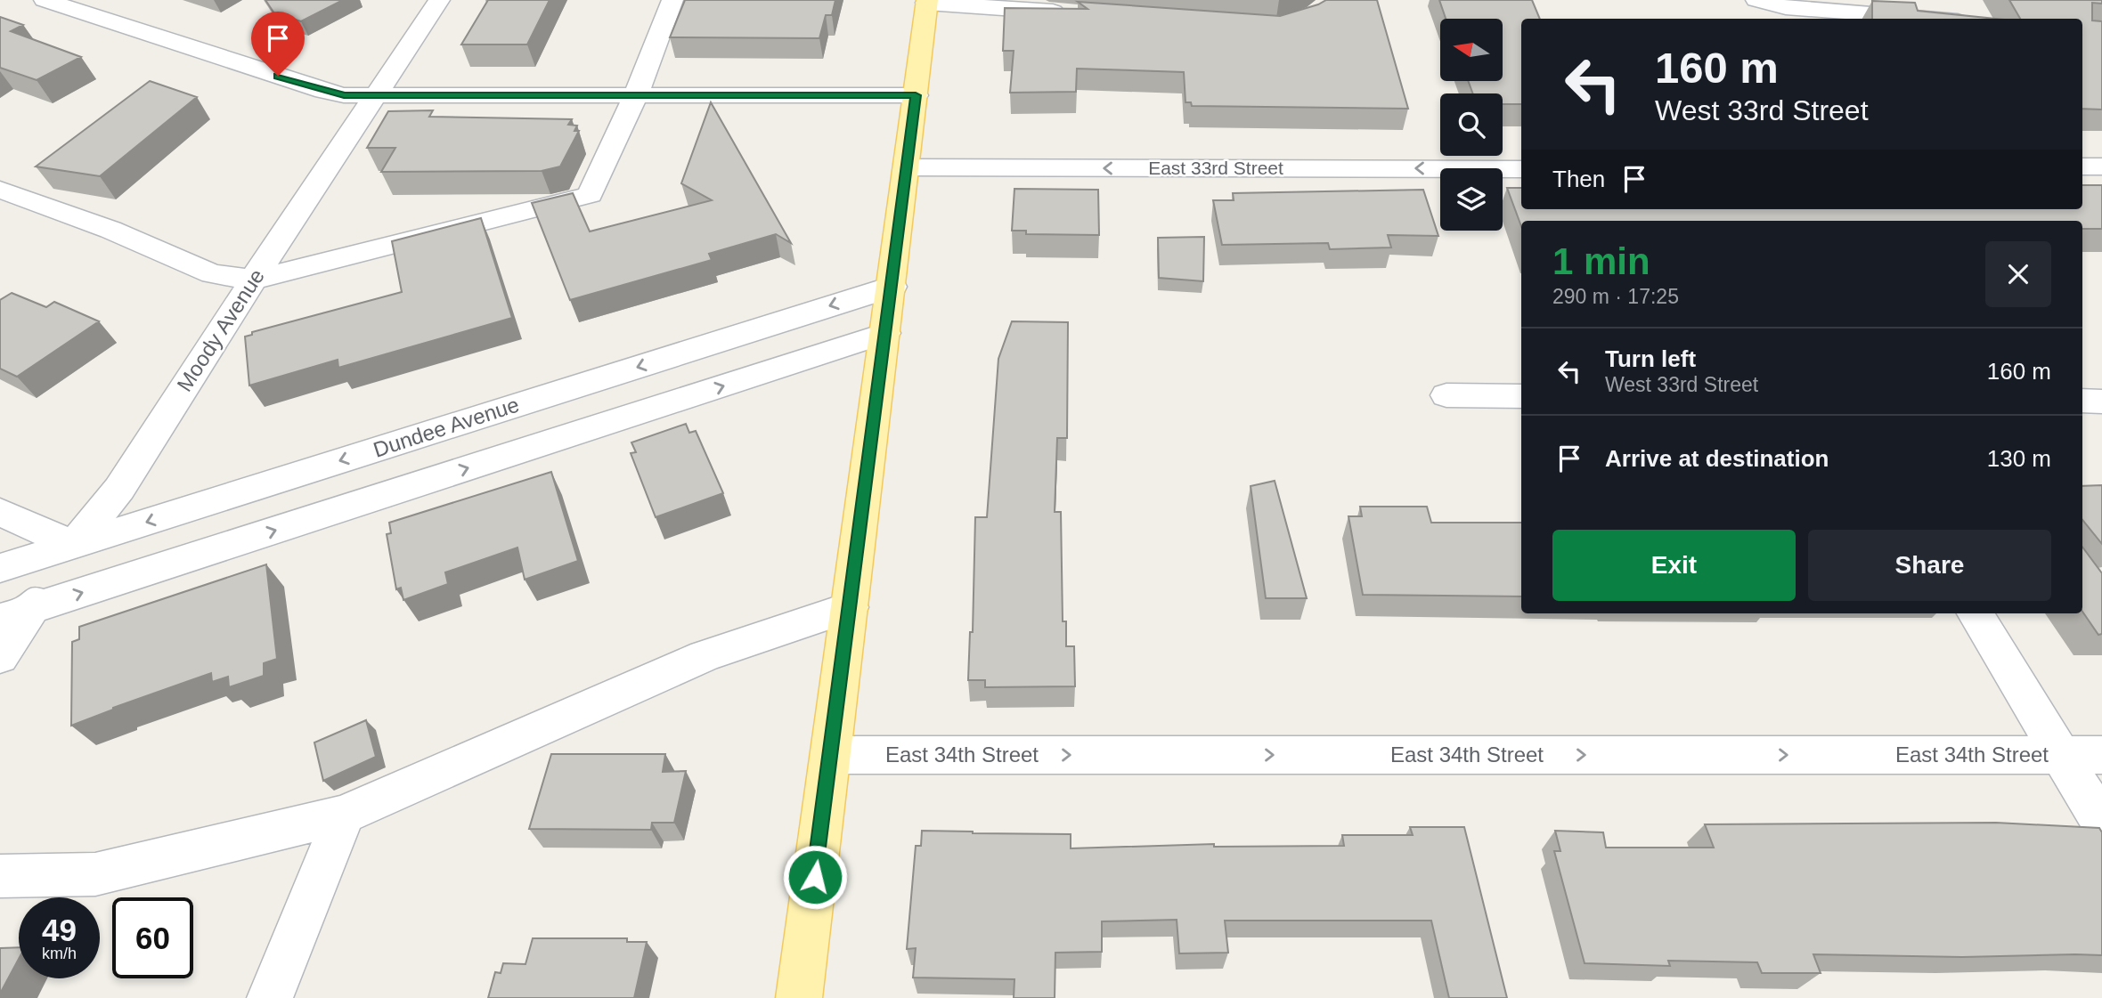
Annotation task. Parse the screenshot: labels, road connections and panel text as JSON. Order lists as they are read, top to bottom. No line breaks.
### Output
{"streets":{"street":["East 33rd Street","Moody Avenue","Dundee Avenue","East 34th Street"]},"crossings":[["Moody Avenue","Dundee Avenue"]],"one_way":["East 34th Street"],"north":"left","page":{"turn":["160 m","West 33rd Street"],"then":"Then","heading":["1 min","290 m · 17:25"],"list":[{"name":"Turn left","note":"West 33rd Street","value":"160 m"},{"name":"Arrive at destination","value":"130 m"}],"buttons":["Exit","Share"],"speed":"49 km/h","limit":"60"}}
